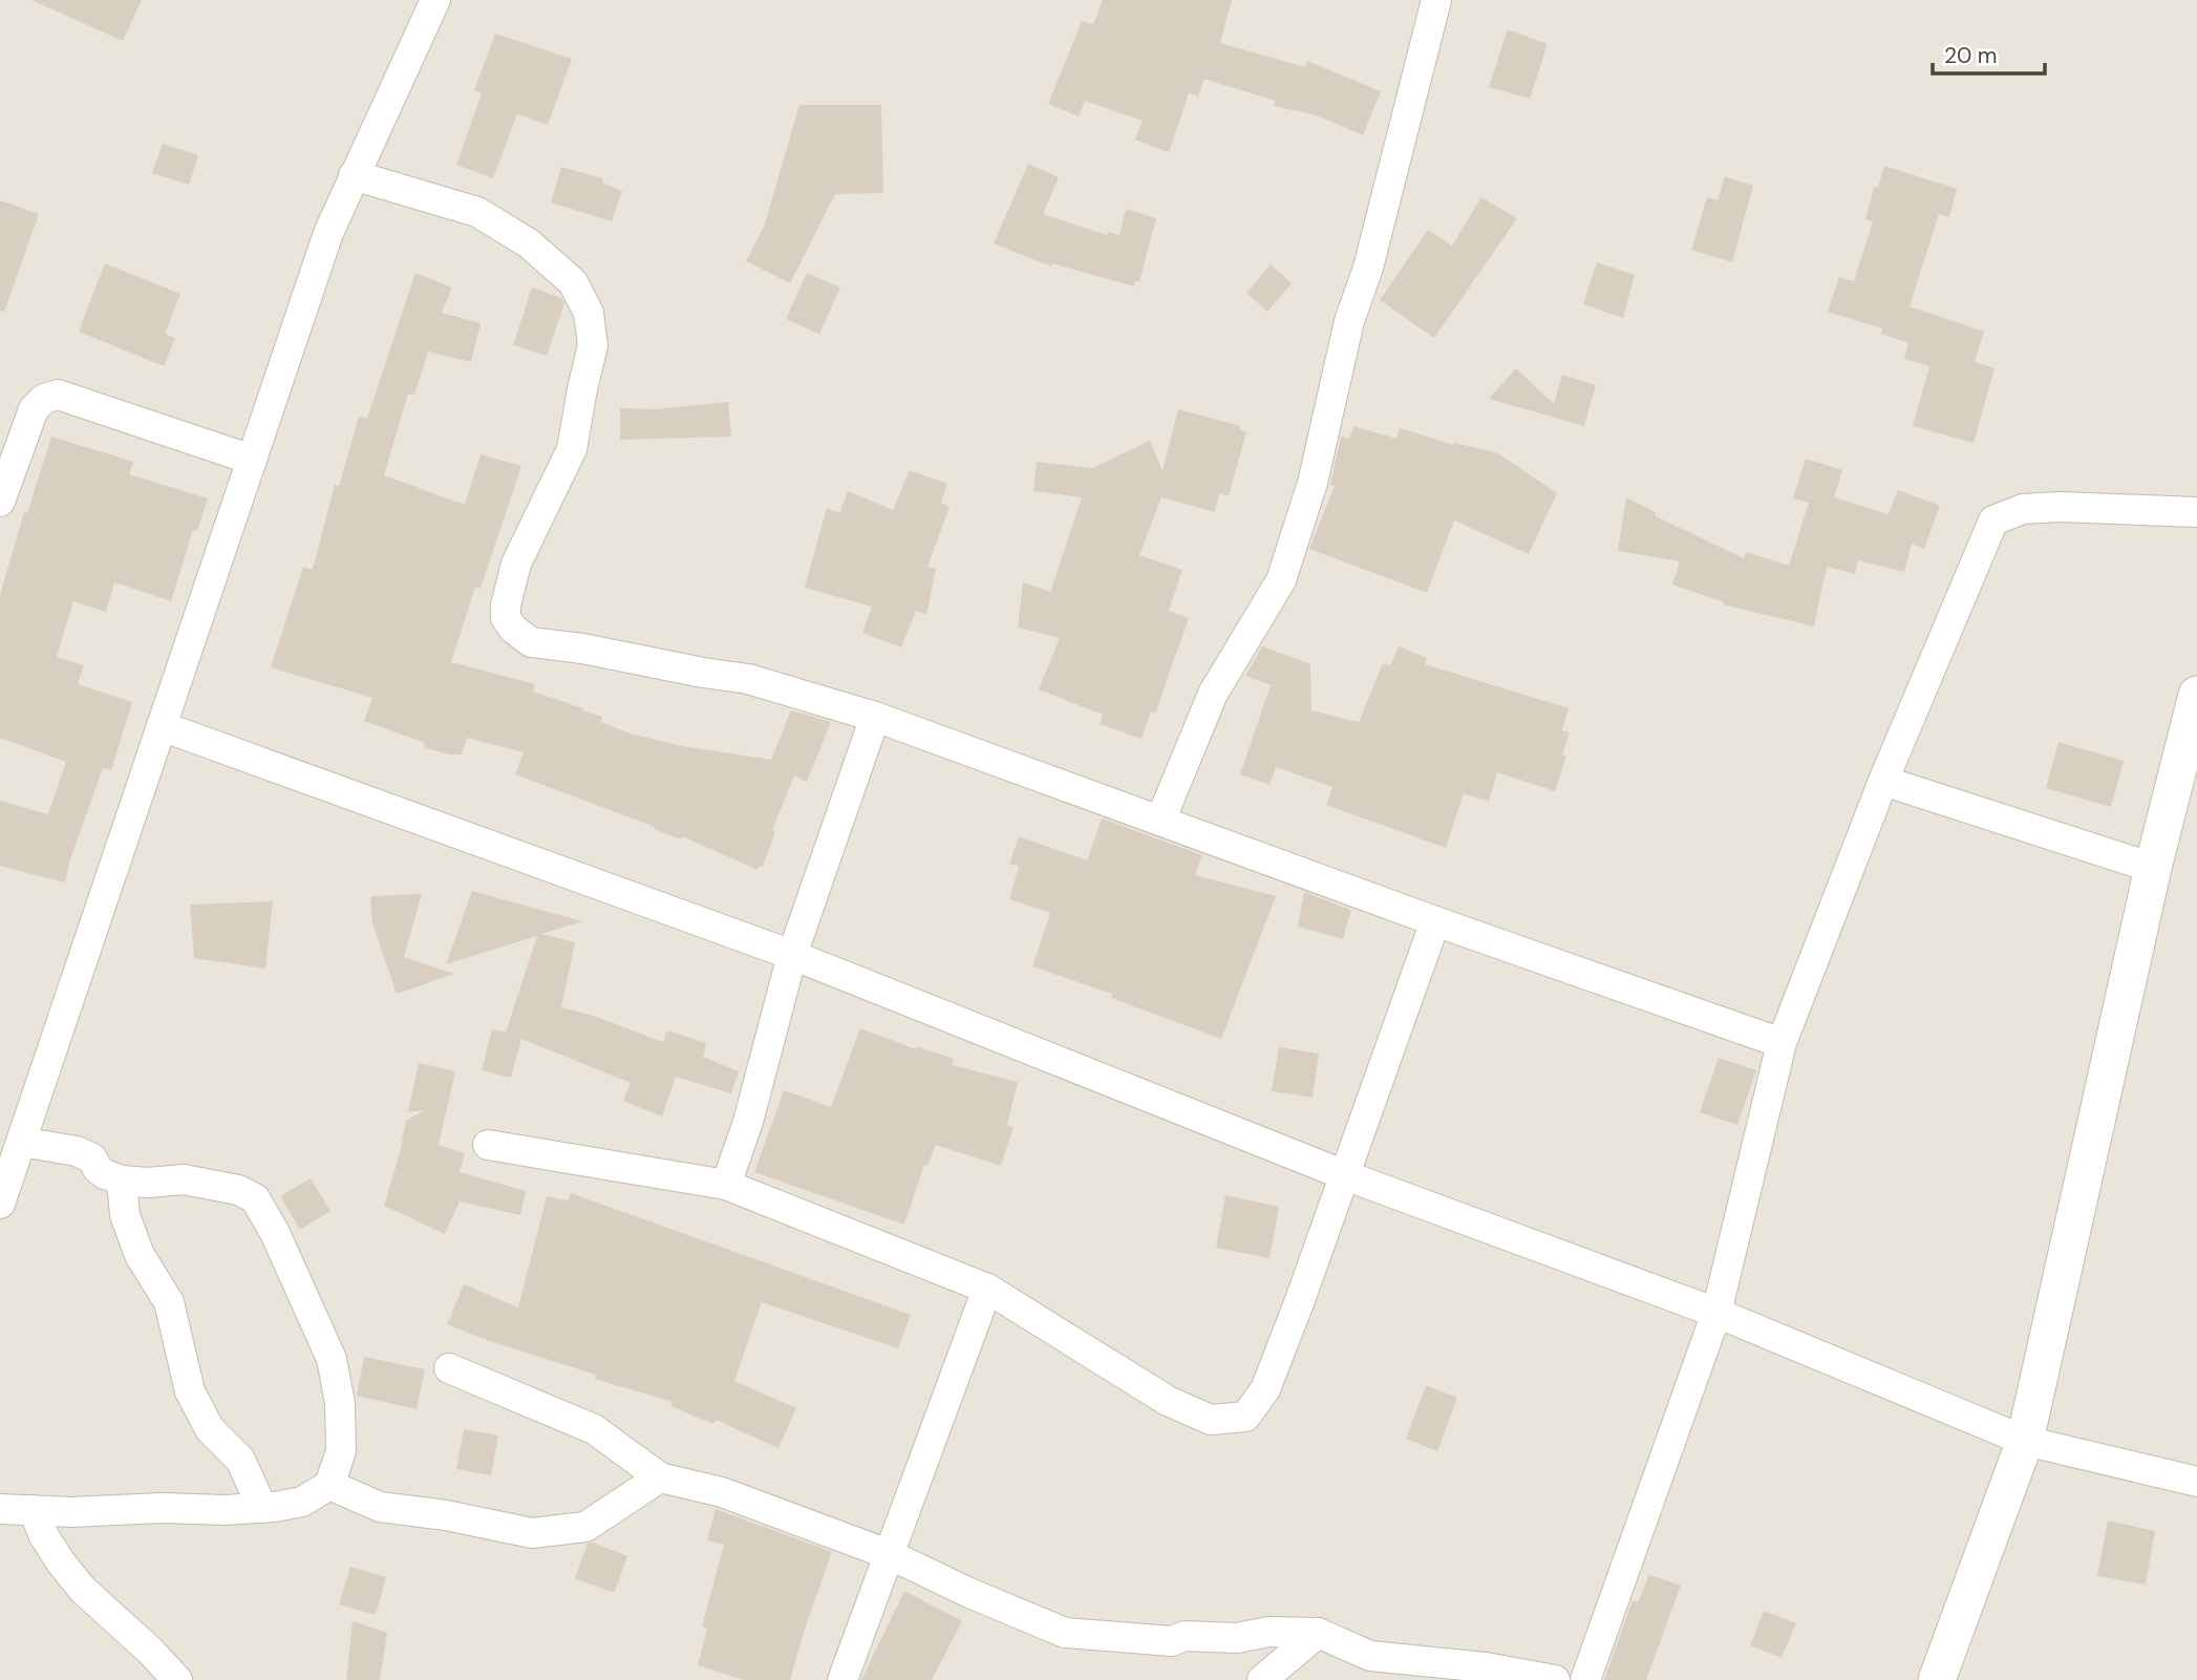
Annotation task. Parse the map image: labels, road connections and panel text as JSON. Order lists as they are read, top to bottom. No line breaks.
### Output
{"scale_bar":"20 m"}
